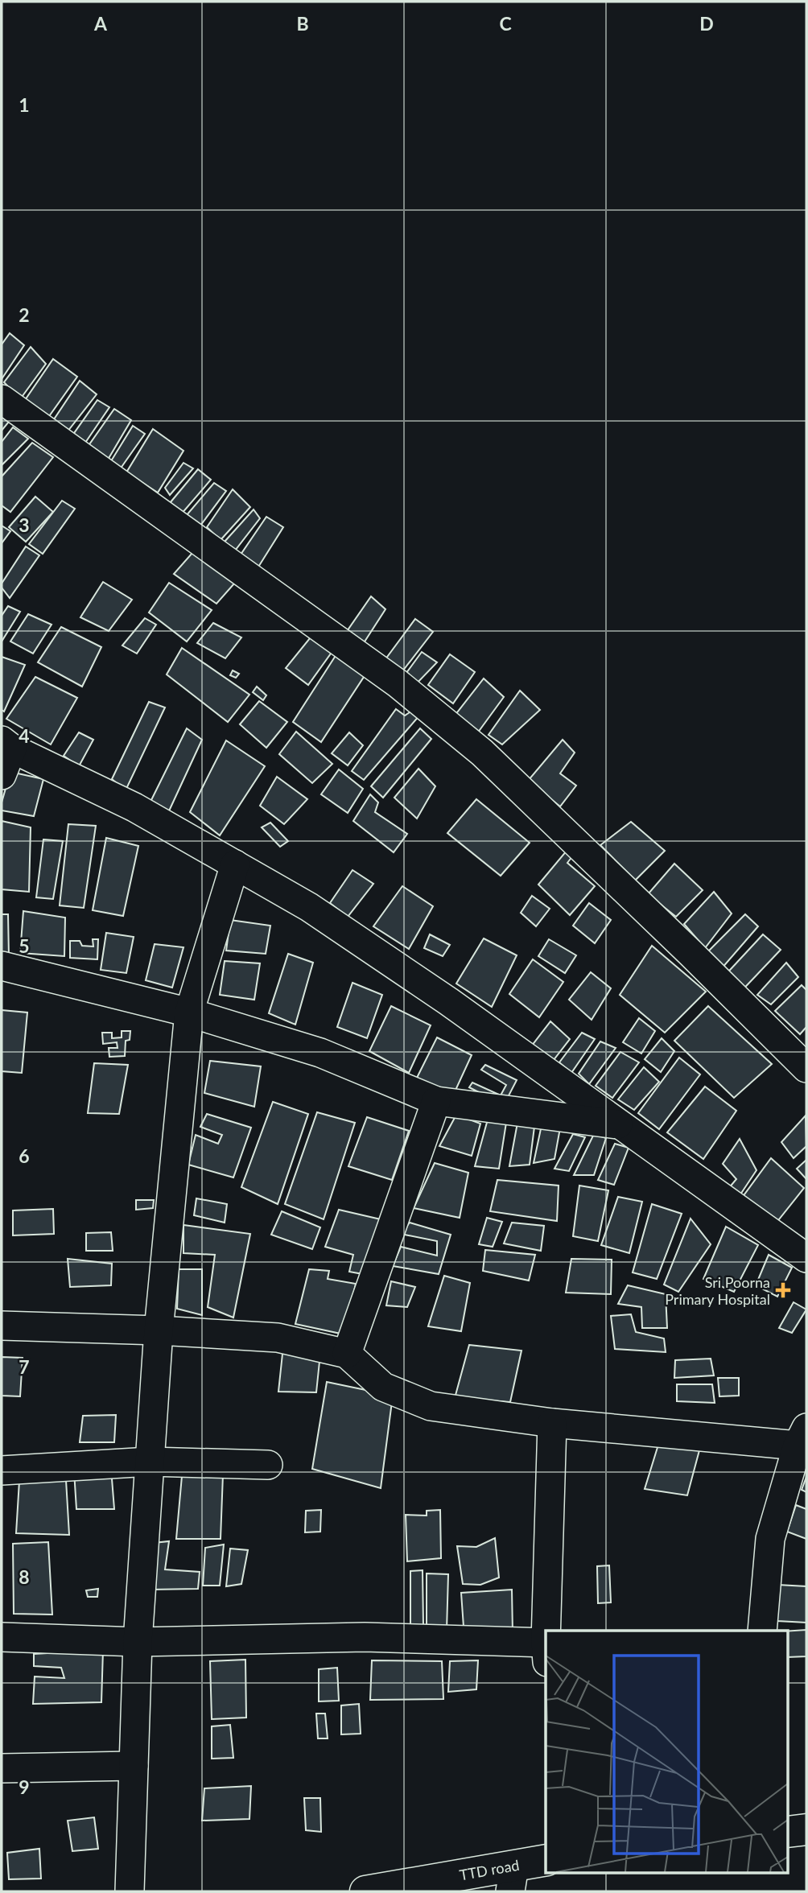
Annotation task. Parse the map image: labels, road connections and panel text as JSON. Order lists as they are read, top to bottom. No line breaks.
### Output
{"streets":{"street":["TTD road"]},"places":{"health":["Sri Poorna Primary Hospital"]},"grid":{"columns":["A","B","C","D"],"rows":["1","2","3","4","5","6","7","8","9"]}}
